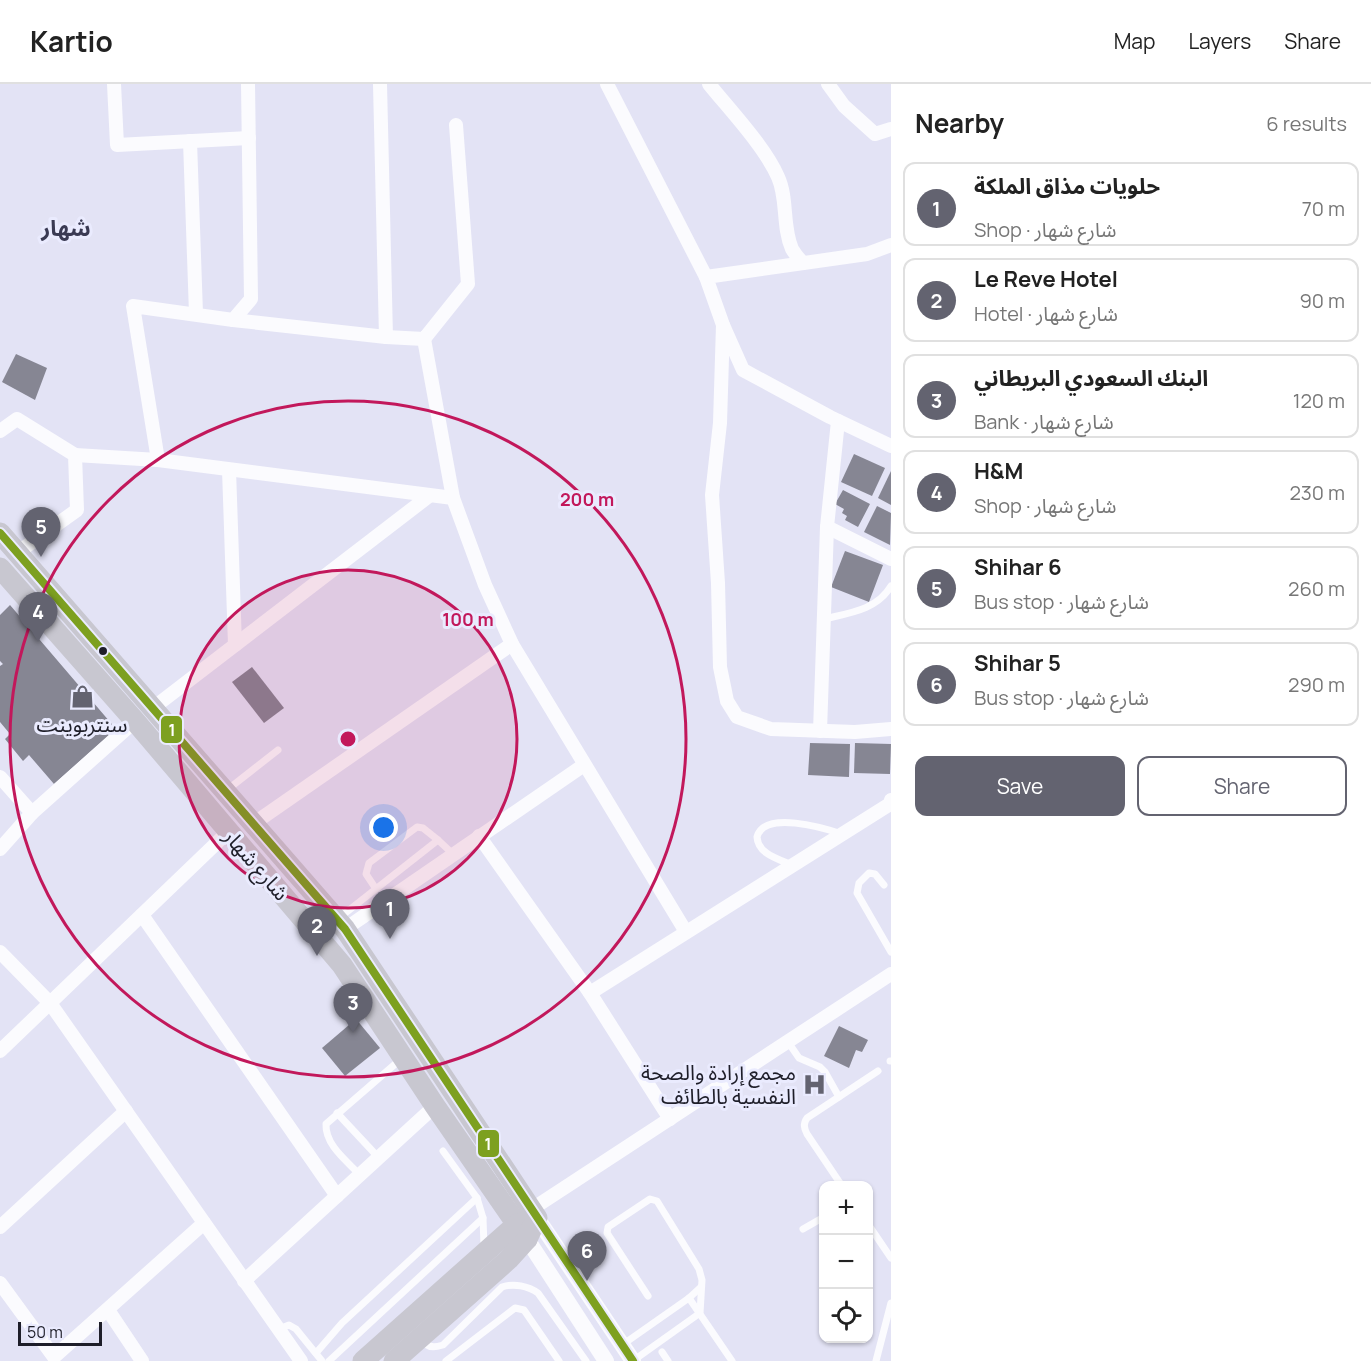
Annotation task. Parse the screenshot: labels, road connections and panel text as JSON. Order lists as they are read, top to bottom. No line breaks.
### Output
{"streets":{"main road":["شارع شهار"]},"districts":["شهار"],"places":{"shop":["سنتربوينت"],"hospital":["مجمع إرادة والصحة النفسية بالطائف"]},"lines":["transit line 1"],"scale_bar":"50 m","page":{"header":"Kartio","nav":["Map","Layers","Share"],"heading":["Nearby","6 results"],"list":[{"mark":"1","name":"حلويات مذاق الملكة","note":"Shop · شارع شهار","value":"70 m"},{"mark":"2","name":"Le Reve Hotel","note":"Hotel · شارع شهار","value":"90 m"},{"mark":"3","name":"البنك السعودي البريطاني","note":"Bank · شارع شهار","value":"120 m"},{"mark":"4","name":"H&M","note":"Shop · شارع شهار","value":"230 m"},{"mark":"5","name":"Shihar 6","note":"Bus stop · شارع شهار","value":"260 m"},{"mark":"6","name":"Shihar 5","note":"Bus stop · شارع شهار","value":"290 m"}],"pins":["5","4","1","2","3","6"],"buttons":["Save","Share"],"map_buttons":["+","−"],"scale":"50 m"},"rings":["200 m","100 m"]}
